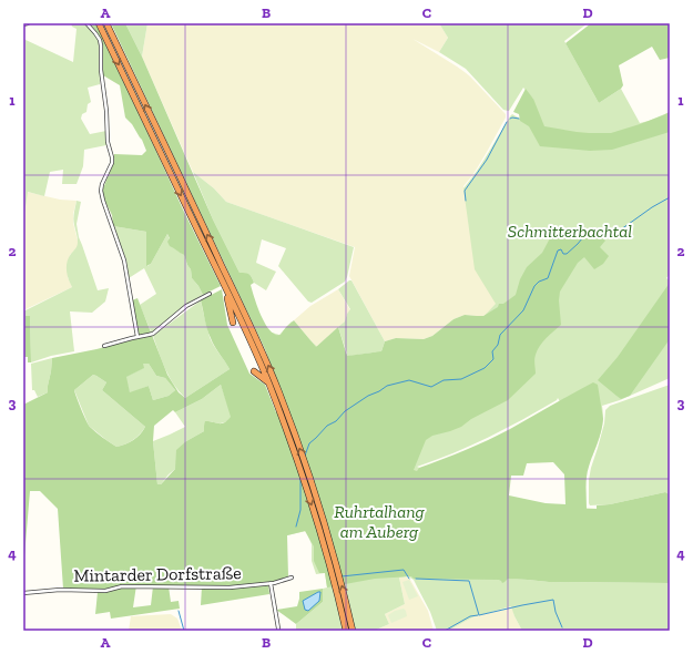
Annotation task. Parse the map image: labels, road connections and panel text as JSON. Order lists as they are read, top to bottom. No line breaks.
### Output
{"streets":{"street":["Mintarder Dorfstraße"]},"parks":["Schmitterbachtal","Ruhrtalhang am Auberg"],"grid":{"columns":["A","B","C","D"],"rows":["1","2","3","4"]}}
